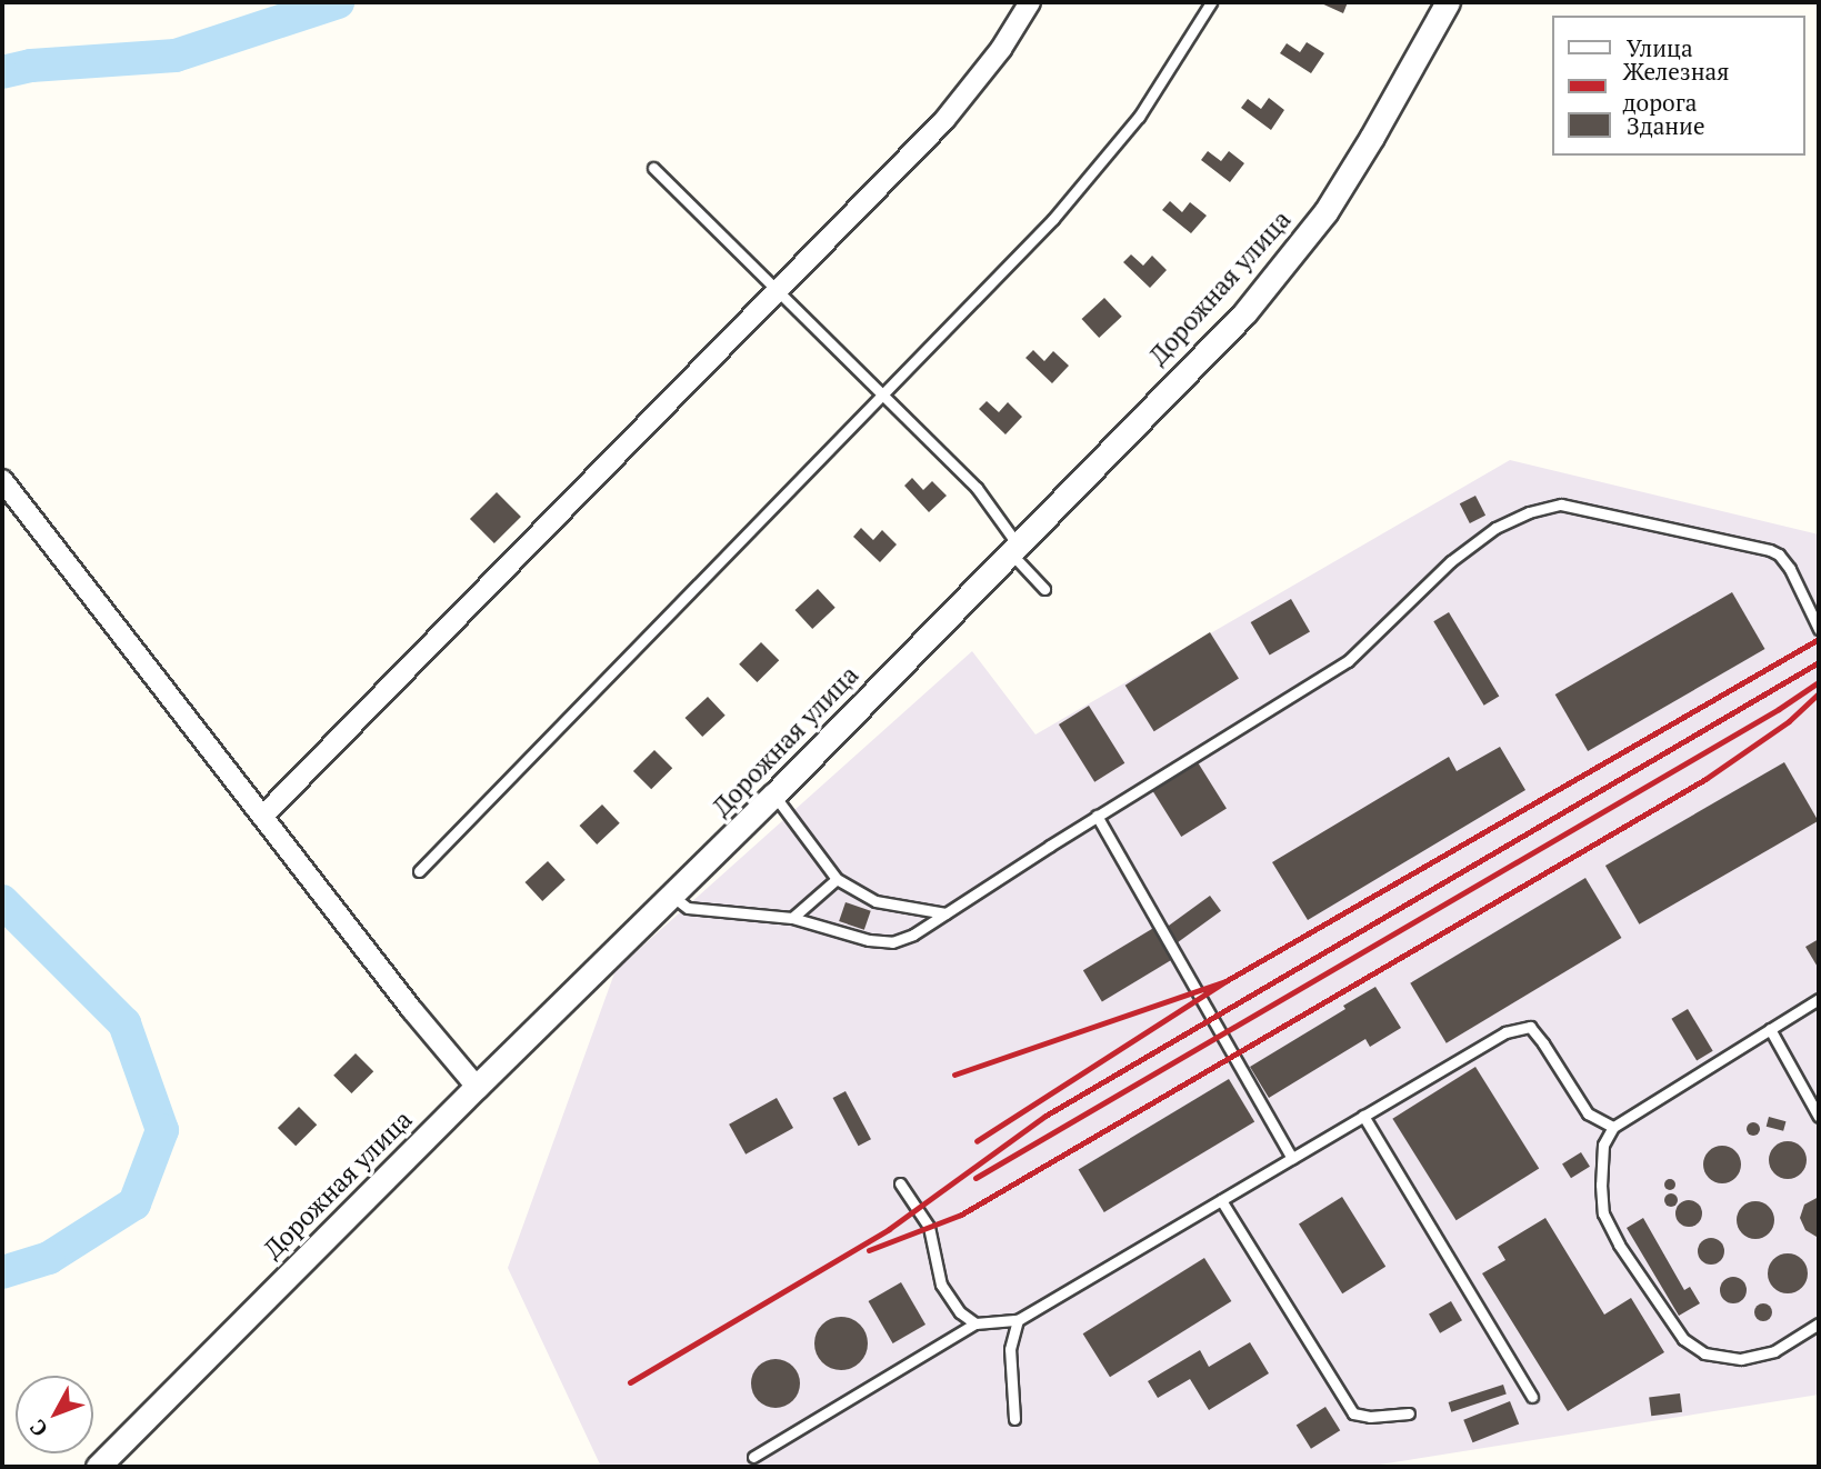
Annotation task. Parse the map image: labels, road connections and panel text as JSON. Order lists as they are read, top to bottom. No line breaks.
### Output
{"streets":{"street":["Дорожная улица"]},"legend":["Улица","Железная дорога","Здание"],"north":"bottom left"}
